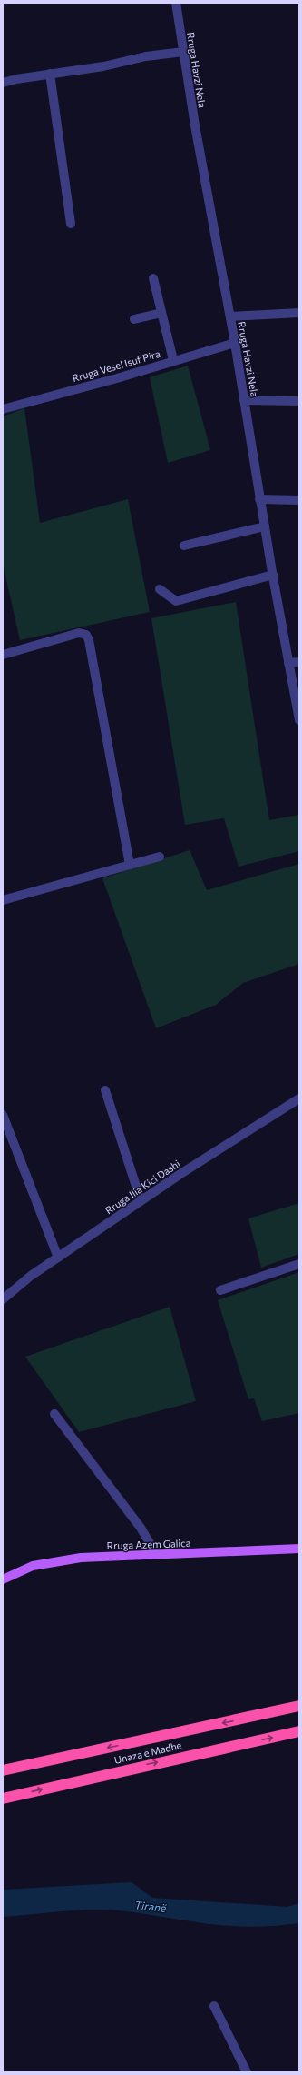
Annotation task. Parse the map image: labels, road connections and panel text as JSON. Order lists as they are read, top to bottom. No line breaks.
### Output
{"streets":{"highway":["Unaza e Madhe"],"main road":["Rruga Azem Galica"],"street":["Rruga Havzi Nela","Rruga Vesel Isuf Pira","Rruga Ilia Kici Dashi"]},"crossings":[["Rruga Havzi Nela","Rruga Vesel Isuf Pira"]],"water":["Tiranë"]}
